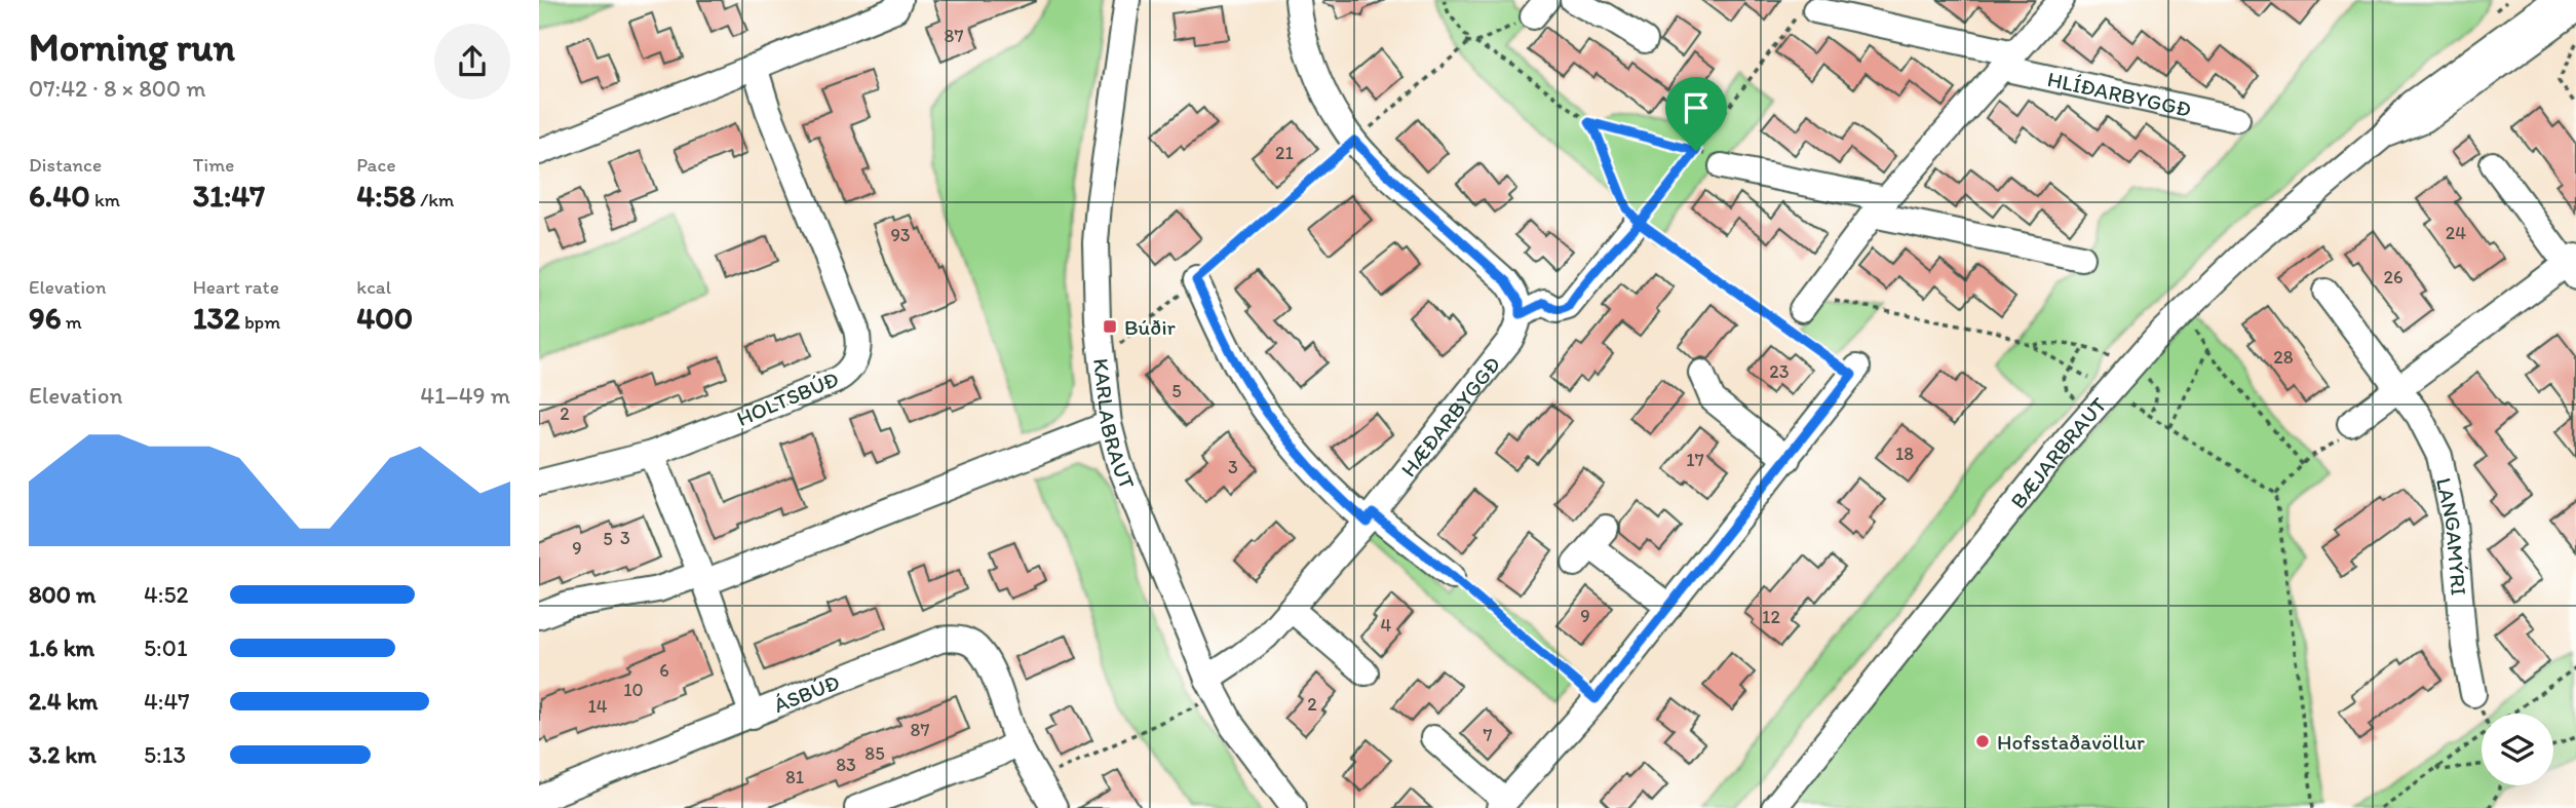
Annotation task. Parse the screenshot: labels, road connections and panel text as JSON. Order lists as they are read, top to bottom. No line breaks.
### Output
{"streets":{"street":["HLÍÐARBYGGÐ","HOLTSBÚÐ","HÆÐARBYGGÐ","KARLABRAUT","BÆJARBRAUT","LANGAMÝRI","ÁSBÚÐ"]},"crossings":[["HÆÐARBYGGÐ","KARLABRAUT"]],"places":{"transit":["Búðir"],"other":["Hofsstaðavöllur"]},"house_numbers":["87","21","24","93","26","28","23","5","2","18","17","3","3","5","9","9","12","4","6","10","2","14","87","7","85","83","81"],"page":{"heading":["Morning run","07:42 · 8 × 800 m"],"stats":[["Distance","6.40 km"],["Time","31:47"],["Pace","4:58 /km"],["Elevation","96 m"],["Heart rate","132 bpm"],["kcal","400"]],"chart":["Elevation","41–49 m"],"list":[{"name":"800 m","note":"4:52"},{"name":"1.6 km","note":"5:01"},{"name":"2.4 km","note":"4:47"},{"name":"3.2 km","note":"5:13"}]}}
